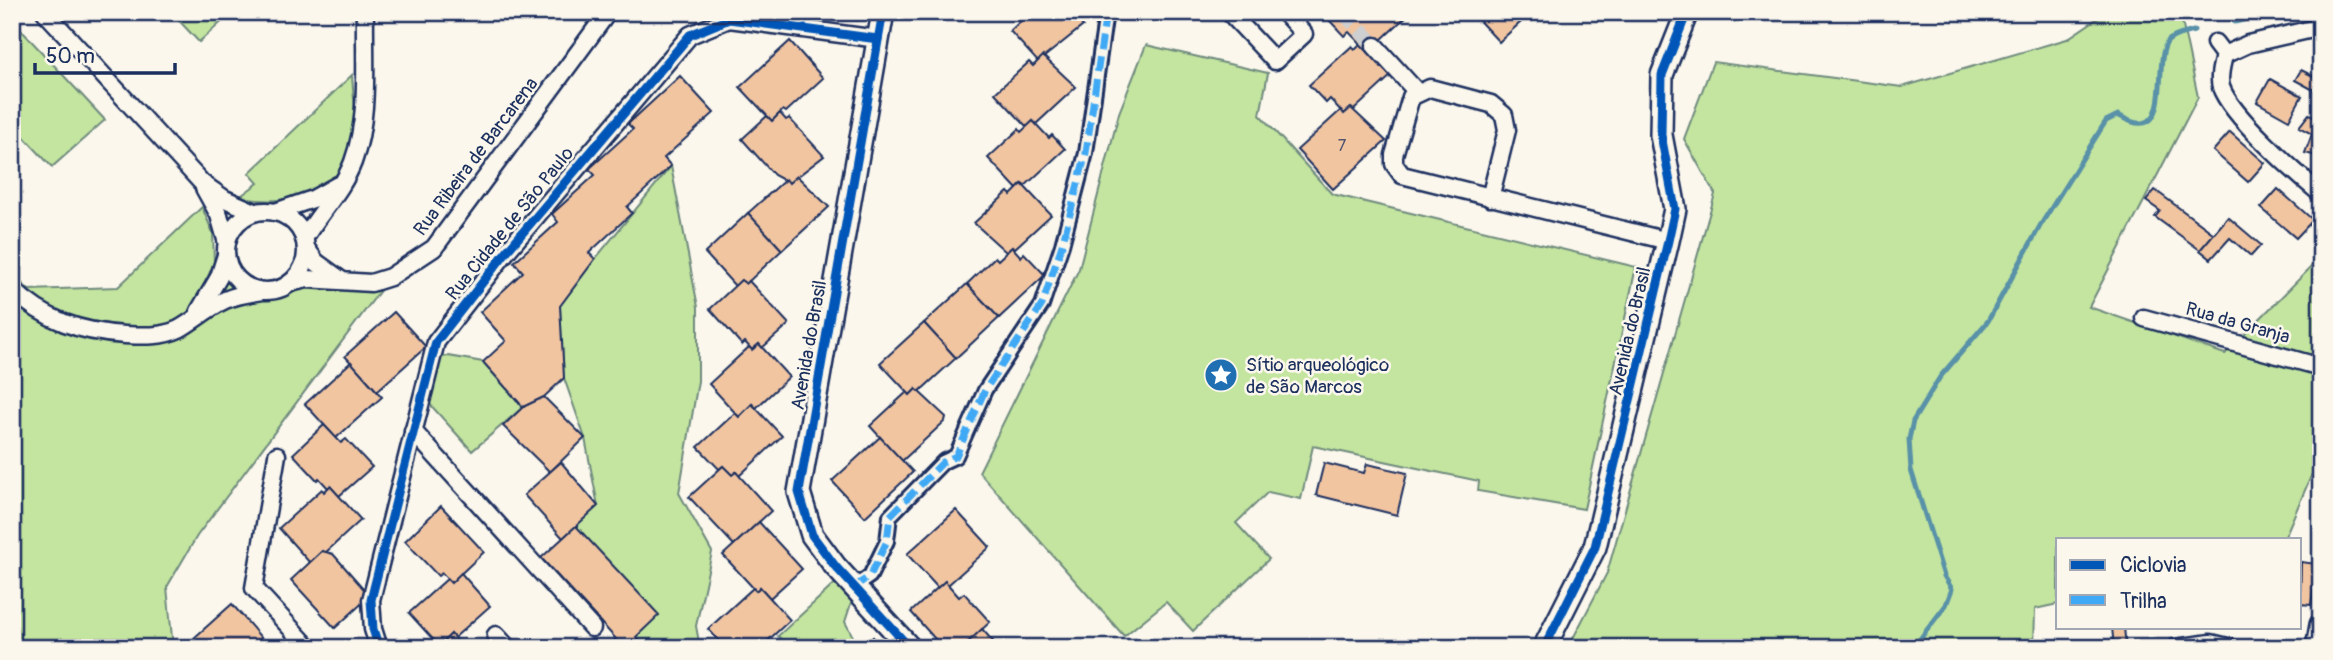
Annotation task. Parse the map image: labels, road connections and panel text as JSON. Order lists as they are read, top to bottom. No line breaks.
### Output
{"streets":{"street":["Rua Ribeira de Barcarena","Rua Cidade de São Paulo","Rua da Granja","Avenida do Brasil"]},"crossings":[["Rua Cidade de São Paulo","Avenida do Brasil"]],"places":{"place":["Sítio arqueológico de São Marcos"]},"house_numbers":["7"],"legend":["Ciclovia","Trilha"],"scale_bar":"50 m"}
